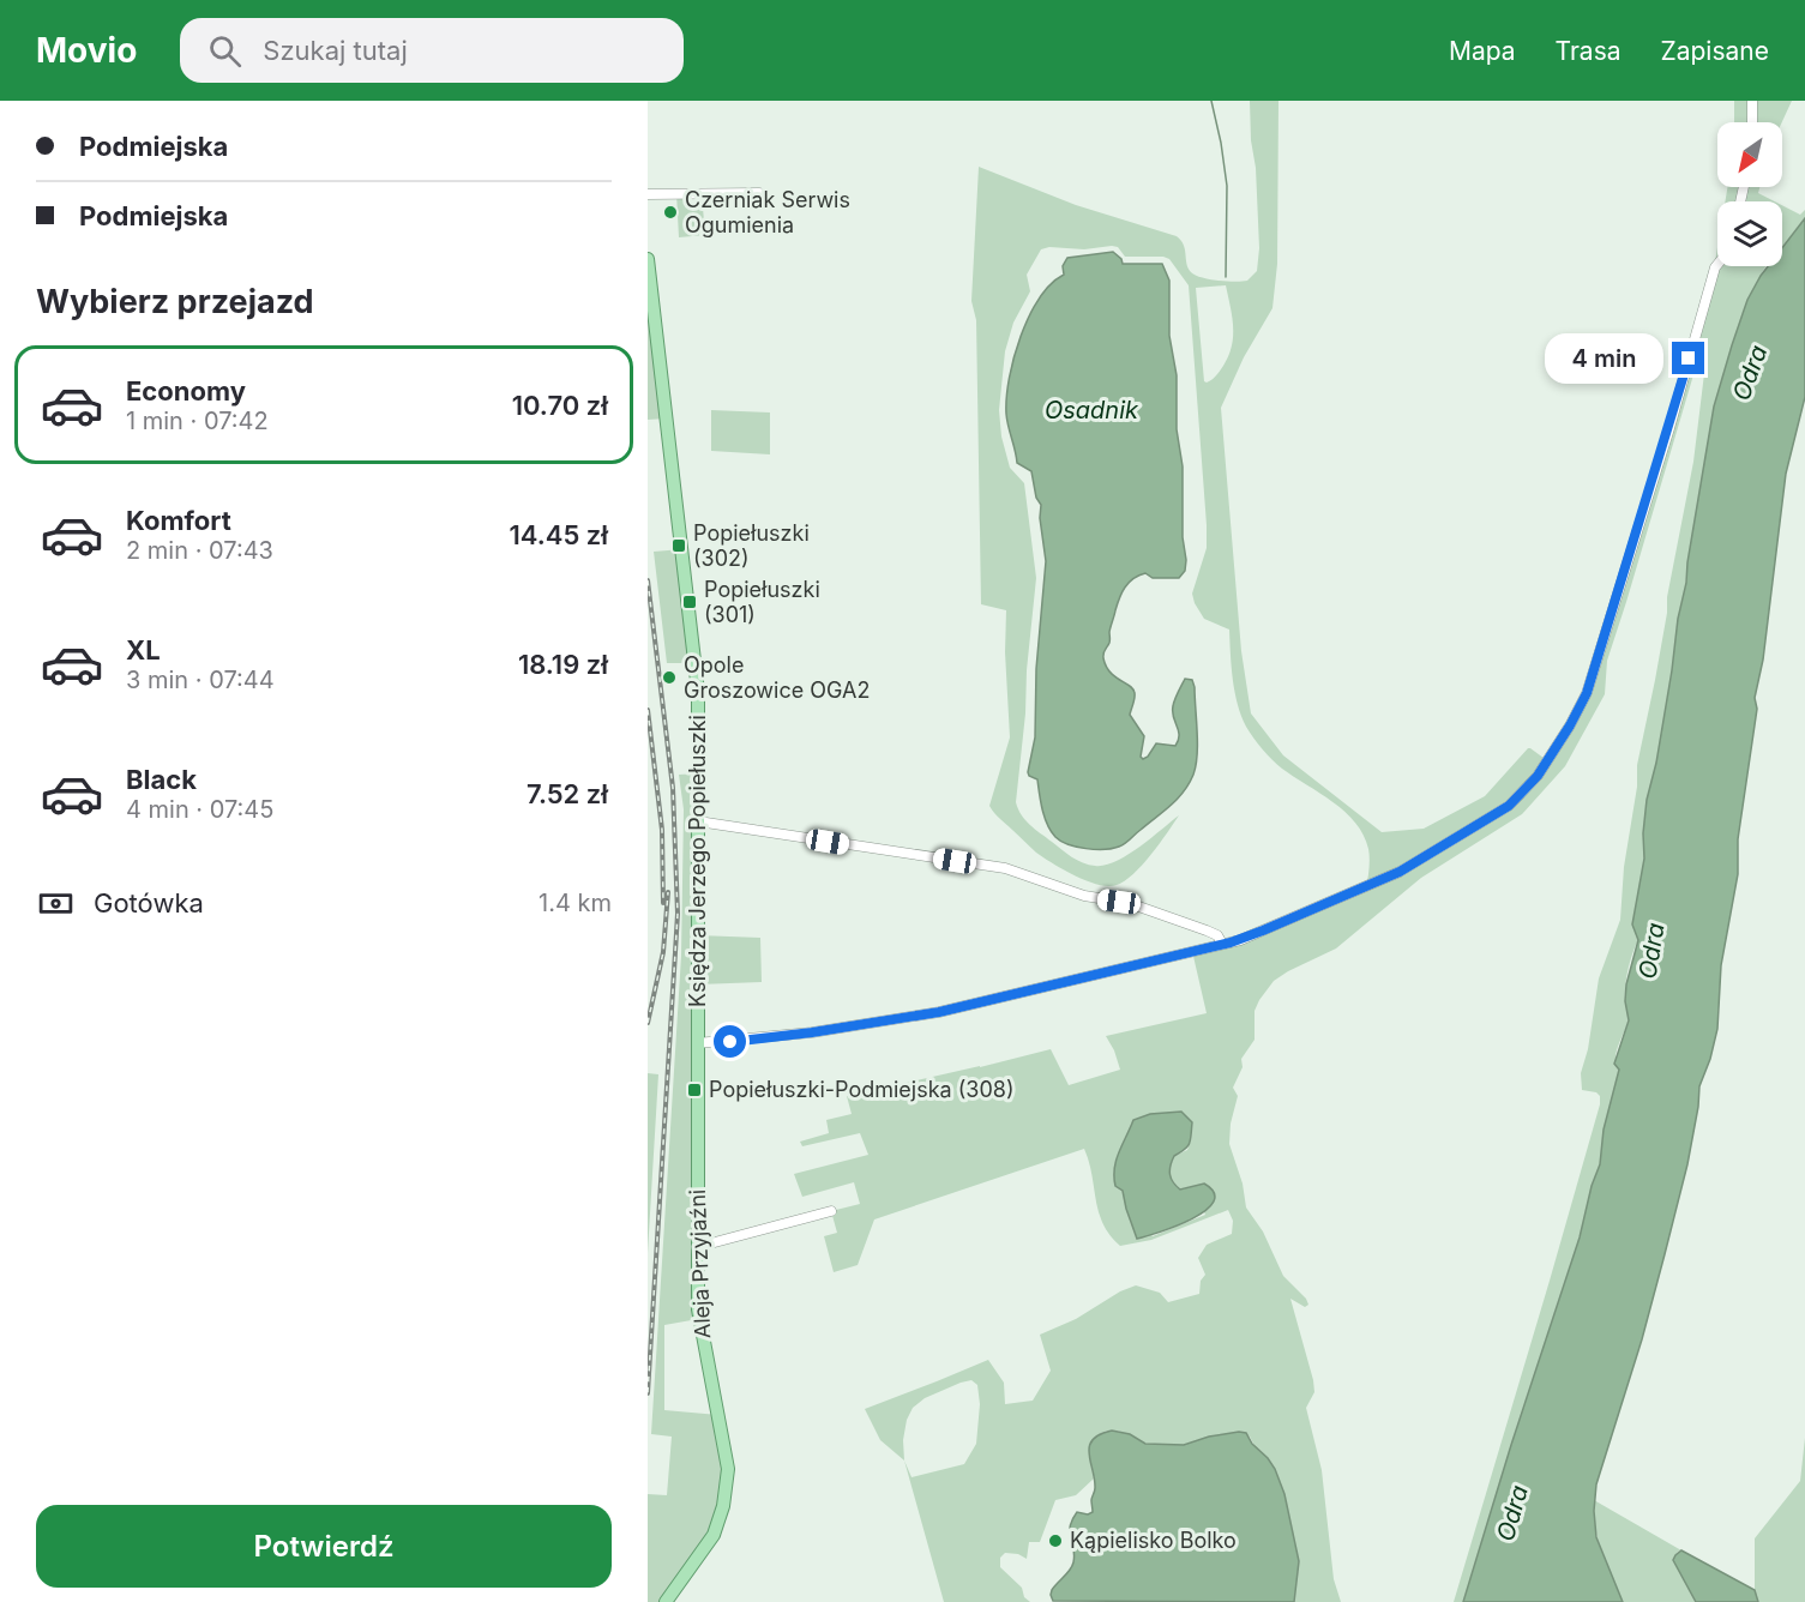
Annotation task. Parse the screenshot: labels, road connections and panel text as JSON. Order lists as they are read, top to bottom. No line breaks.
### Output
{"streets":{"main road":["Księdza Jerzego Popiełuszki","Aleja Przyjaźni"]},"crossings":[["Księdza Jerzego Popiełuszki","Aleja Przyjaźni"]],"water":["Odra","Osadnik"],"places":{"other":["Czerniak Serwis Ogumienia","Opole Groszowice OGA2","Kąpielisko Bolko"],"transit":["Popiełuszki (302)","Popiełuszki (301)","Popiełuszki-Podmiejska (308)"]},"north":"bottom left","page":{"header":"Movio","search":"Szukaj tutaj","nav":["Mapa","Trasa","Zapisane"],"banner":["Podmiejska","Podmiejska"],"heading":"Wybierz przejazd","bubble":"4 min","list":[{"name":"Economy","note":"1 min · 07:42","value":"10.70 zł"},{"name":"Komfort","note":"2 min · 07:43","value":"14.45 zł"},{"name":"XL","note":"3 min · 07:44","value":"18.19 zł"},{"name":"Black","note":"4 min · 07:45","value":"7.52 zł"}],"pay":["Gotówka","1.4 km"],"buttons":"Potwierdź"}}
